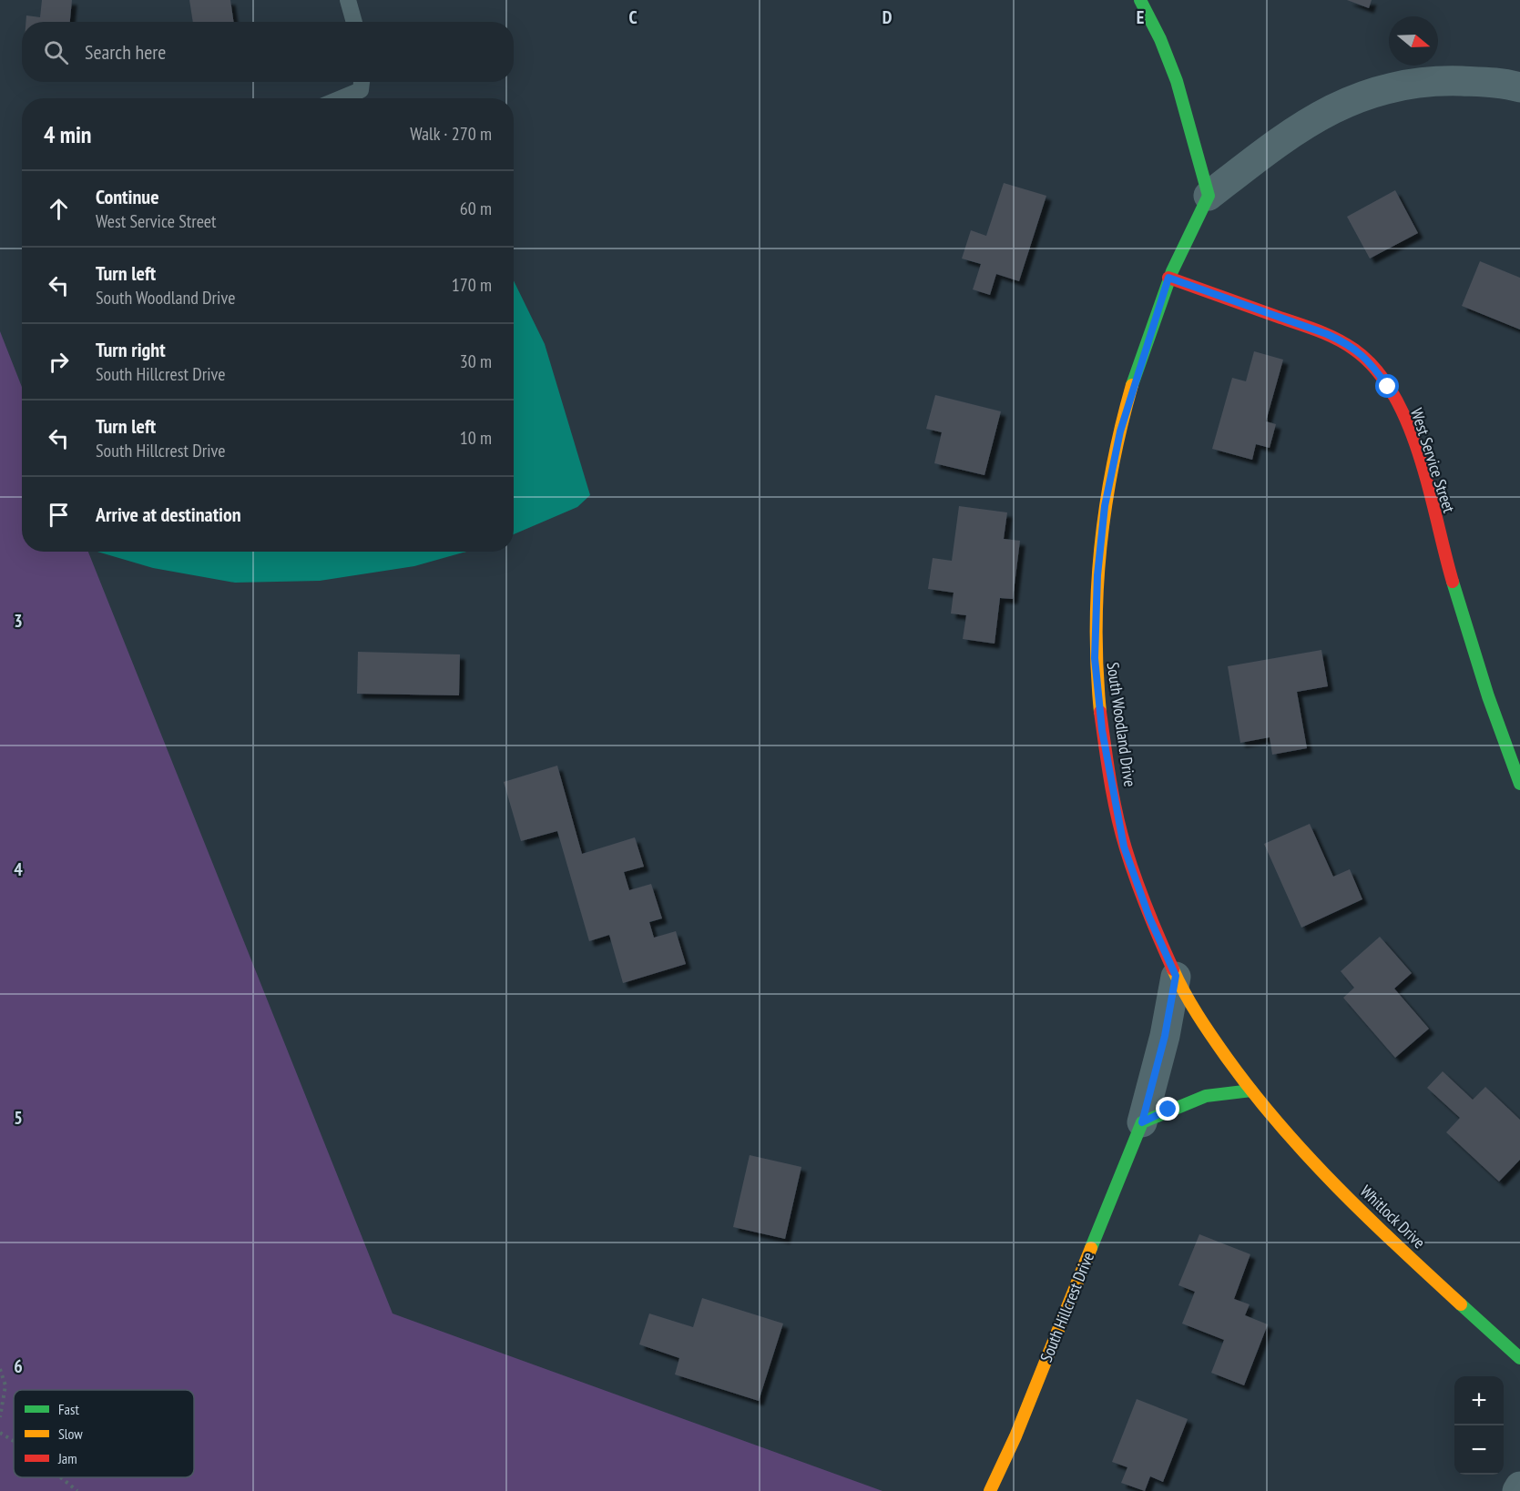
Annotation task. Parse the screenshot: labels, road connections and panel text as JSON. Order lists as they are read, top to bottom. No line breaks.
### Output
{"streets":{"street":["West Service Street","South Woodland Drive","Whitlock Drive","South Hillcrest Drive"]},"crossings":[["West Service Street","South Woodland Drive"],["South Woodland Drive","Whitlock Drive"],["South Woodland Drive","South Hillcrest Drive"]],"legend":["Fast","Slow","Jam"],"north":"right","page":{"search":"Search here","heading":["4 min","Walk · 270 m"],"list":[["Continue","West Service Street","60 m"],["Turn left","South Woodland Drive","170 m"],["Turn right","South Hillcrest Drive","30 m"],["Turn left","South Hillcrest Drive","10 m"],"Arrive at destination"],"map_buttons":["+","−"]},"grid":{"columns":["C","D","E"],"rows":["3","4","5","6"]}}
